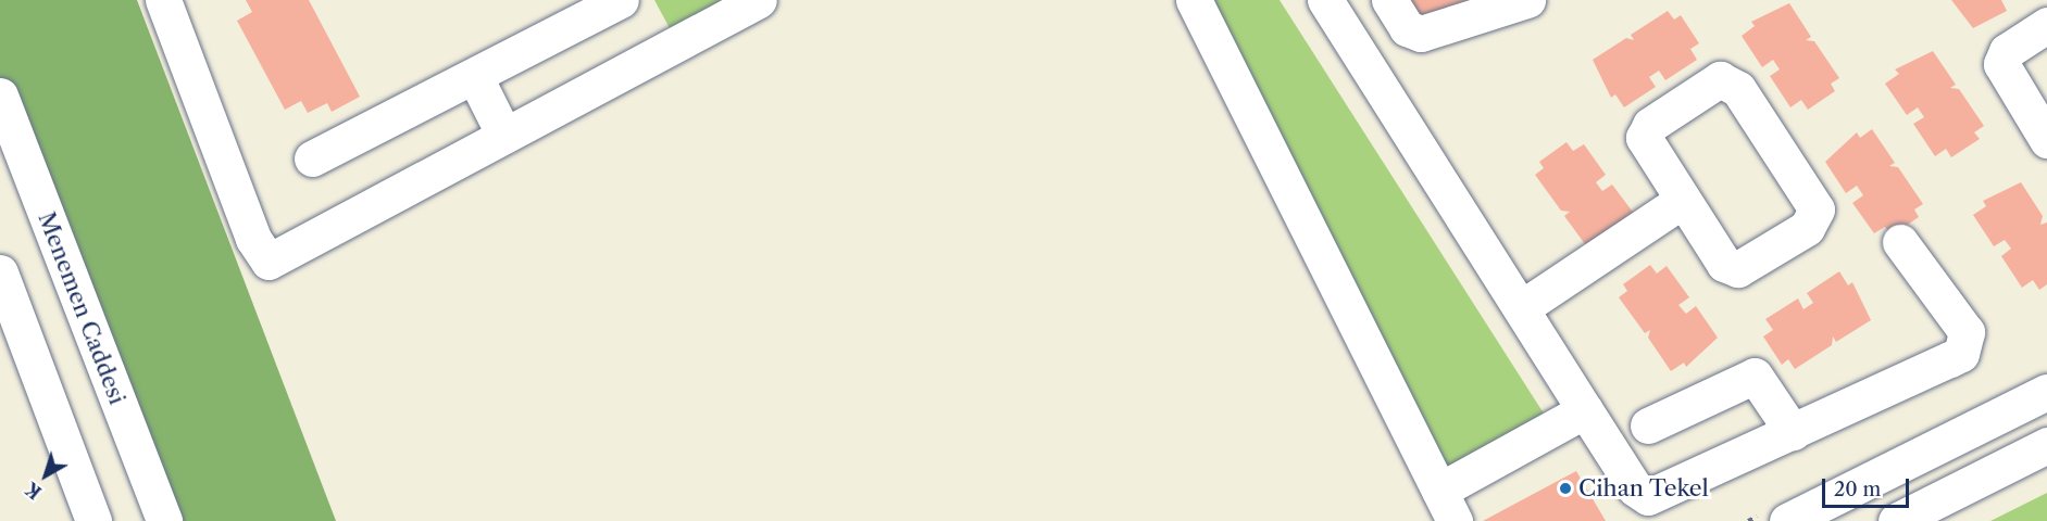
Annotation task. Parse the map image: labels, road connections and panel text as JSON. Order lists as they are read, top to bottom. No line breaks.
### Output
{"streets":{"street":["Menemen Caddesi"]},"places":["Cihan Tekel"],"scale_bar":"20 m","north":"bottom left"}
